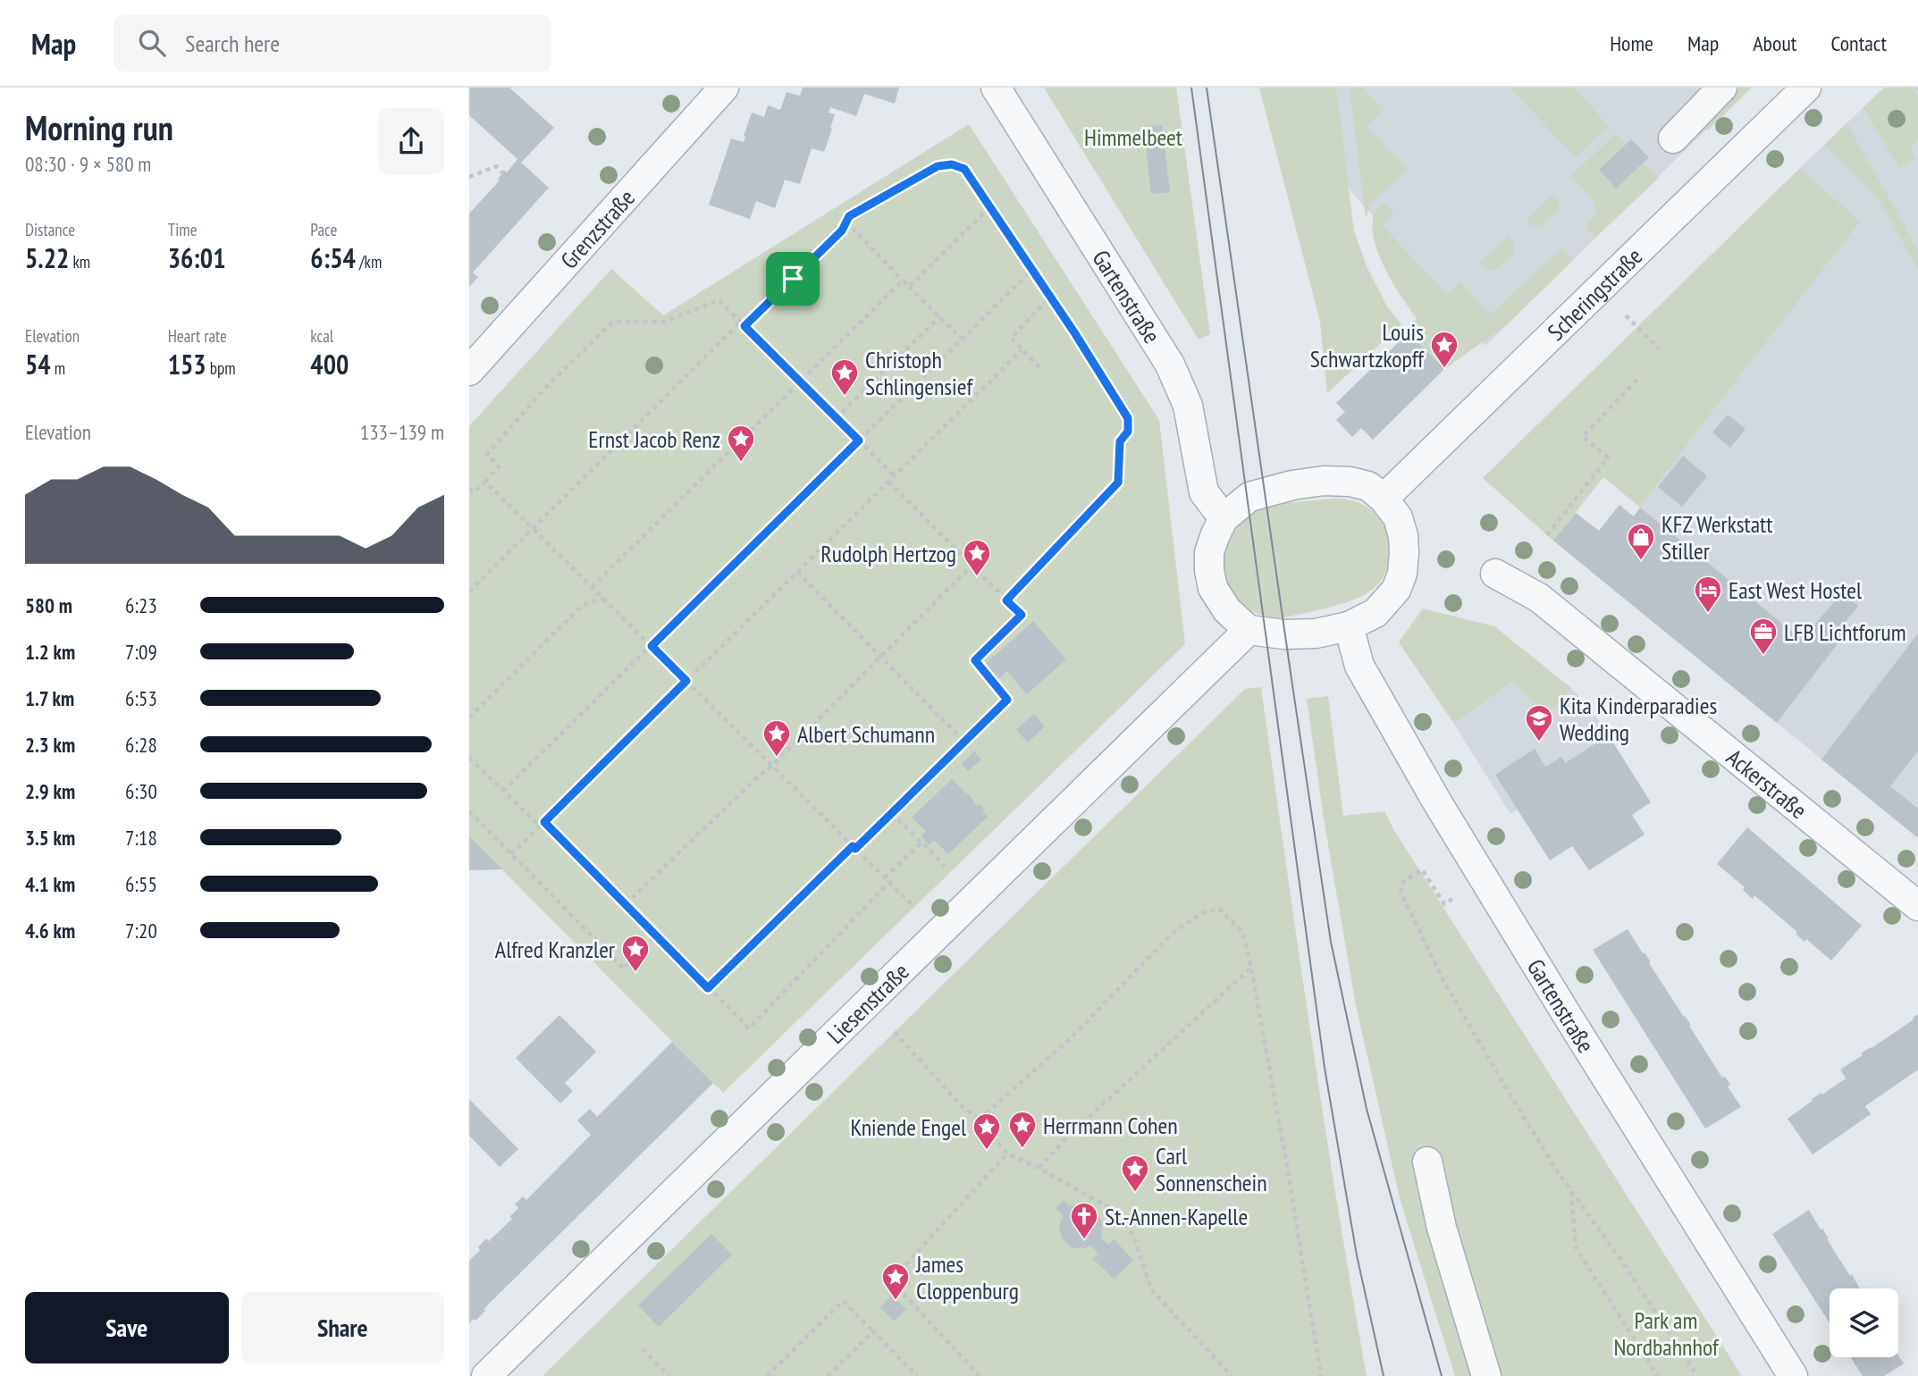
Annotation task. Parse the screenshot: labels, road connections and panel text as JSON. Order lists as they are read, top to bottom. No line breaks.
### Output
{"streets":{"street":["Grenzstraße","Scheringstraße","Gartenstraße","Ackerstraße","Liesenstraße"]},"crossings":[["Scheringstraße","Gartenstraße"],["Scheringstraße","Liesenstraße"],["Gartenstraße","Liesenstraße"]],"parks":["Himmelbeet","Park am Nordbahnhof"],"places":{"place":["Louis Schwartzkopff","Christoph Schlingensief","Ernst Jacob Renz","Rudolph Hertzog","Albert Schumann","Alfred Kranzler","Herrmann Cohen","Kniende Engel","Carl Sonnenschein","James Cloppenburg"],"shop":["KFZ Werkstatt Stiller"],"hotel":["East West Hostel"],"office":["LFB Lichtforum"],"school or university":["Kita Kinderparadies Wedding"],"church":["St.-Annen-Kapelle"]},"page":{"header":"Map","search":"Search here","nav":["Home","Map","About","Contact"],"heading":["Morning run","08:30 · 9 × 580 m"],"stats":[["Distance","5.22 km"],["Time","36:01"],["Pace","6:54 /km"],["Elevation","54 m"],["Heart rate","153 bpm"],["kcal","400"]],"chart":["Elevation","133–139 m"],"list":[{"name":"580 m","note":"6:23"},{"name":"1.2 km","note":"7:09"},{"name":"1.7 km","note":"6:53"},{"name":"2.3 km","note":"6:28"},{"name":"2.9 km","note":"6:30"},{"name":"3.5 km","note":"7:18"},{"name":"4.1 km","note":"6:55"},{"name":"4.6 km","note":"7:20"}],"buttons":["Save","Share"]}}
